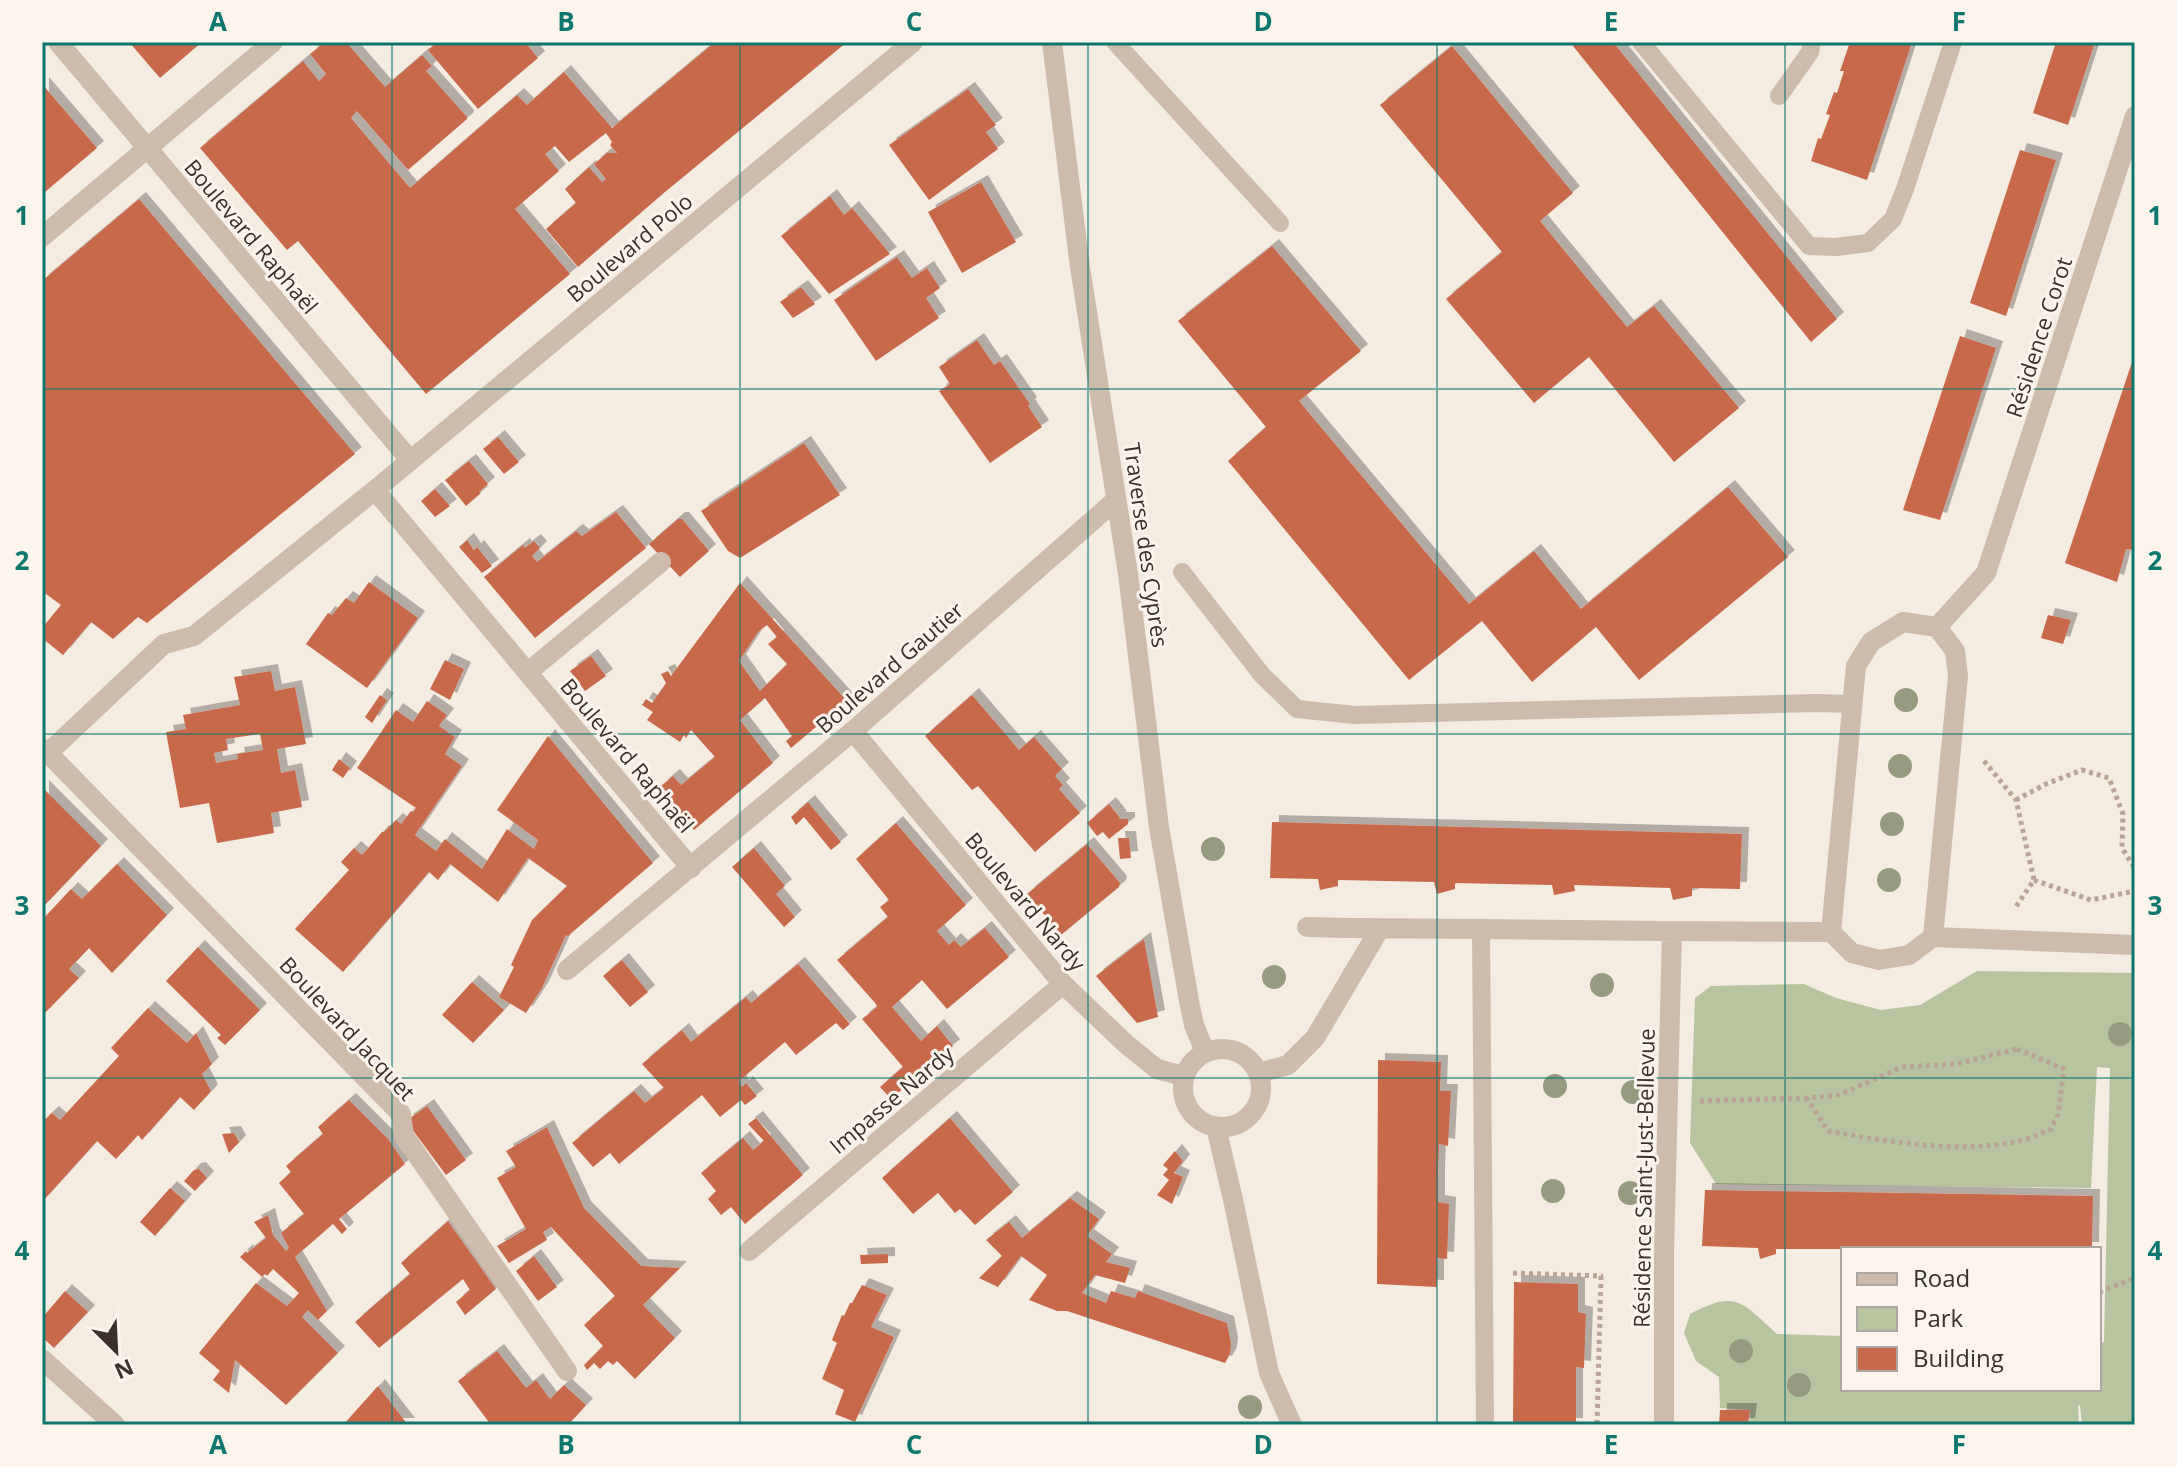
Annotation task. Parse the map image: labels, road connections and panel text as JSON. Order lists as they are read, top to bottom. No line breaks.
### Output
{"streets":{"street":["Boulevard Raphaël","Boulevard Polo","Résidence Corot","Traverse des Cyprès","Boulevard Gautier","Boulevard Nardy","Boulevard Jacquet","Impasse Nardy","Résidence Saint-Just-Bellevue"]},"crossings":[["Boulevard Raphaël","Boulevard Polo"],["Boulevard Raphaël","Boulevard Gautier"],["Boulevard Polo","Boulevard Jacquet"],["Traverse des Cyprès","Boulevard Gautier"],["Traverse des Cyprès","Boulevard Nardy"],["Boulevard Gautier","Boulevard Nardy"],["Boulevard Nardy","Impasse Nardy"]],"legend":["Road","Park","Building"],"north":"bottom right","grid":{"columns":["A","B","C","D","E","F"],"rows":["1","2","3","4"]}}
